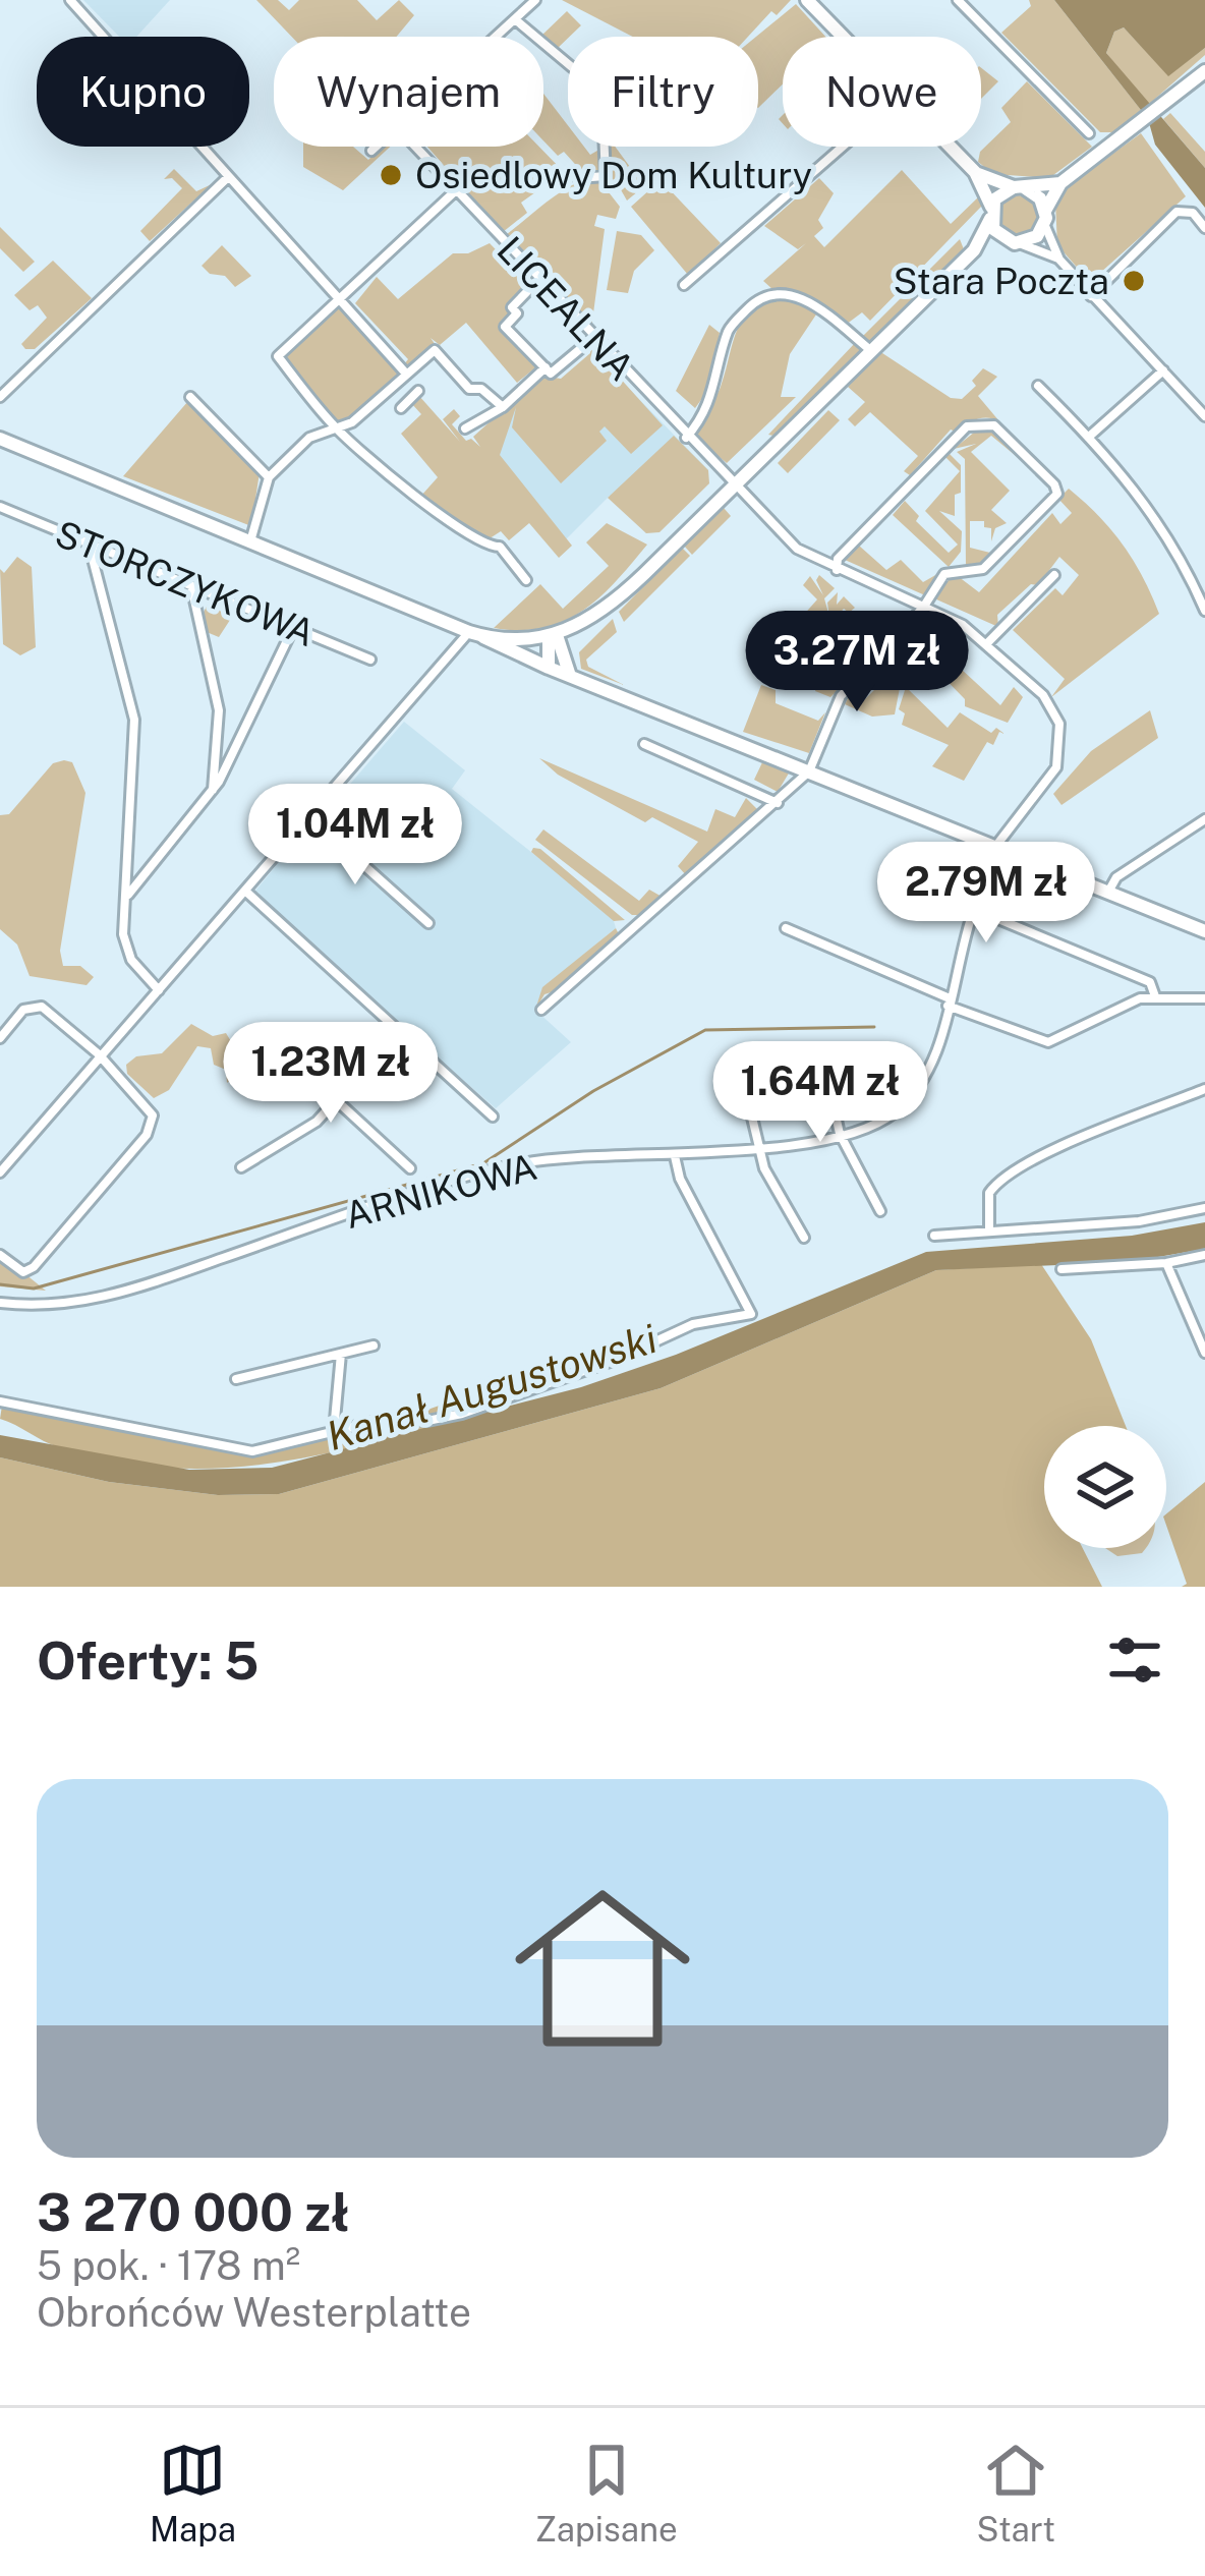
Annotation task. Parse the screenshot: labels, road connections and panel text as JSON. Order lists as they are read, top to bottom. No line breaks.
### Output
{"streets":{"street":["LICEALNA","STORCZYKOWA","ARNIKOWA"]},"crossings":[["LICEALNA","ARNIKOWA"]],"water":["Kanał Augustowski"],"places":["Osiedlowy Dom Kultury","Stara Poczta"],"page":{"chip":["Kupno","Wynajem","Filtry","Nowe"],"price":["3.27M zł","1.04M zł","2.79M zł","1.23M zł","1.64M zł"],"heading":"Oferty: 5","list":[{"name":"3 270 000 zł","note":"5 pok. · 178 m² · Obrońców Westerplatte"}],"tabs":["Mapa","Zapisane","Start"]}}
